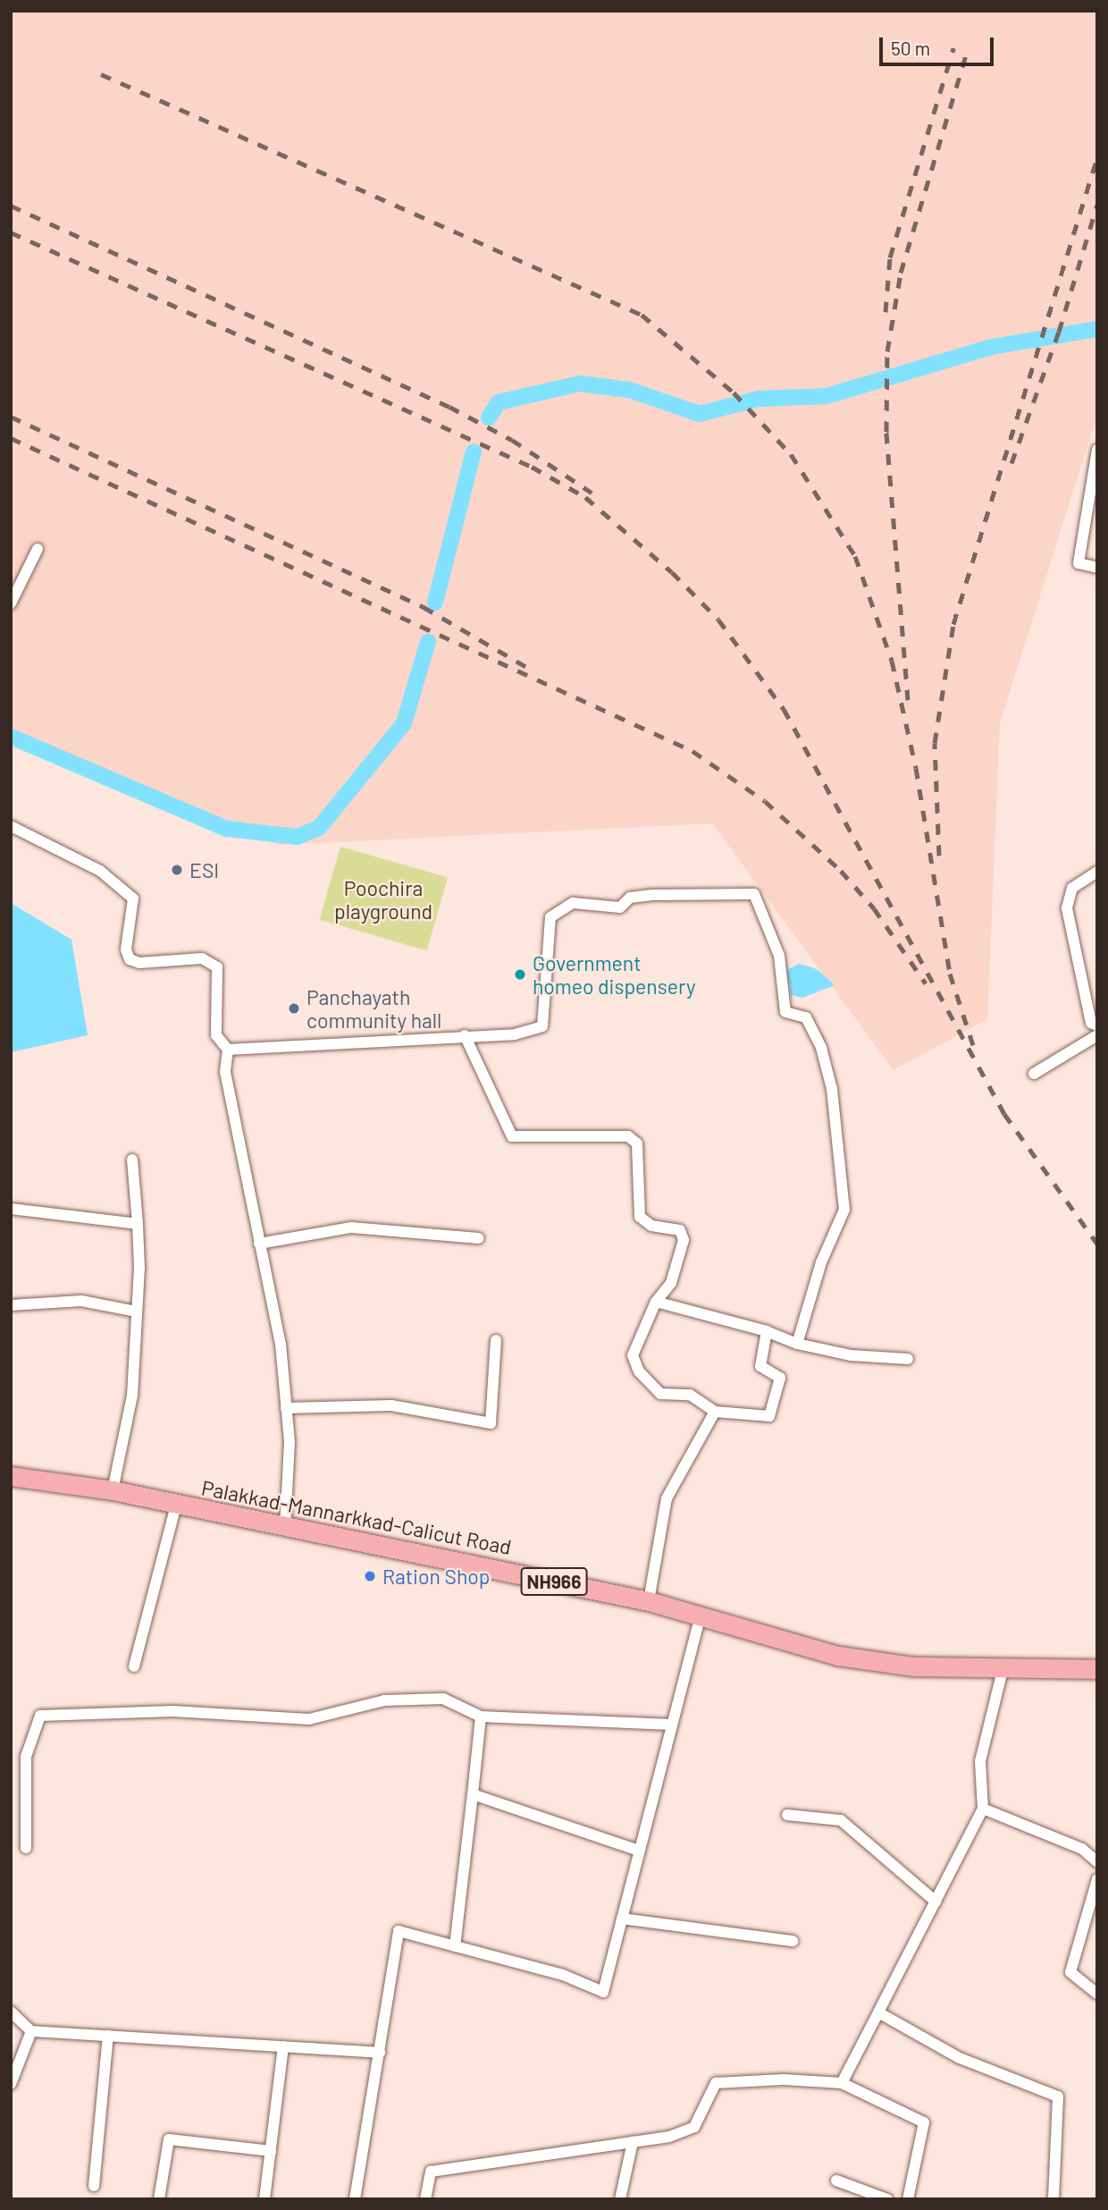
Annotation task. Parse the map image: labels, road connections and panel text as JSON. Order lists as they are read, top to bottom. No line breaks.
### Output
{"streets":{"highway":["Palakkad-Mannarkkad-Calicut Road","NH966"]},"parks":["Poochira playground"],"places":["ESI","Government homeo dispensery","Panchayath community hall","Ration Shop"],"scale_bar":"50 m"}
